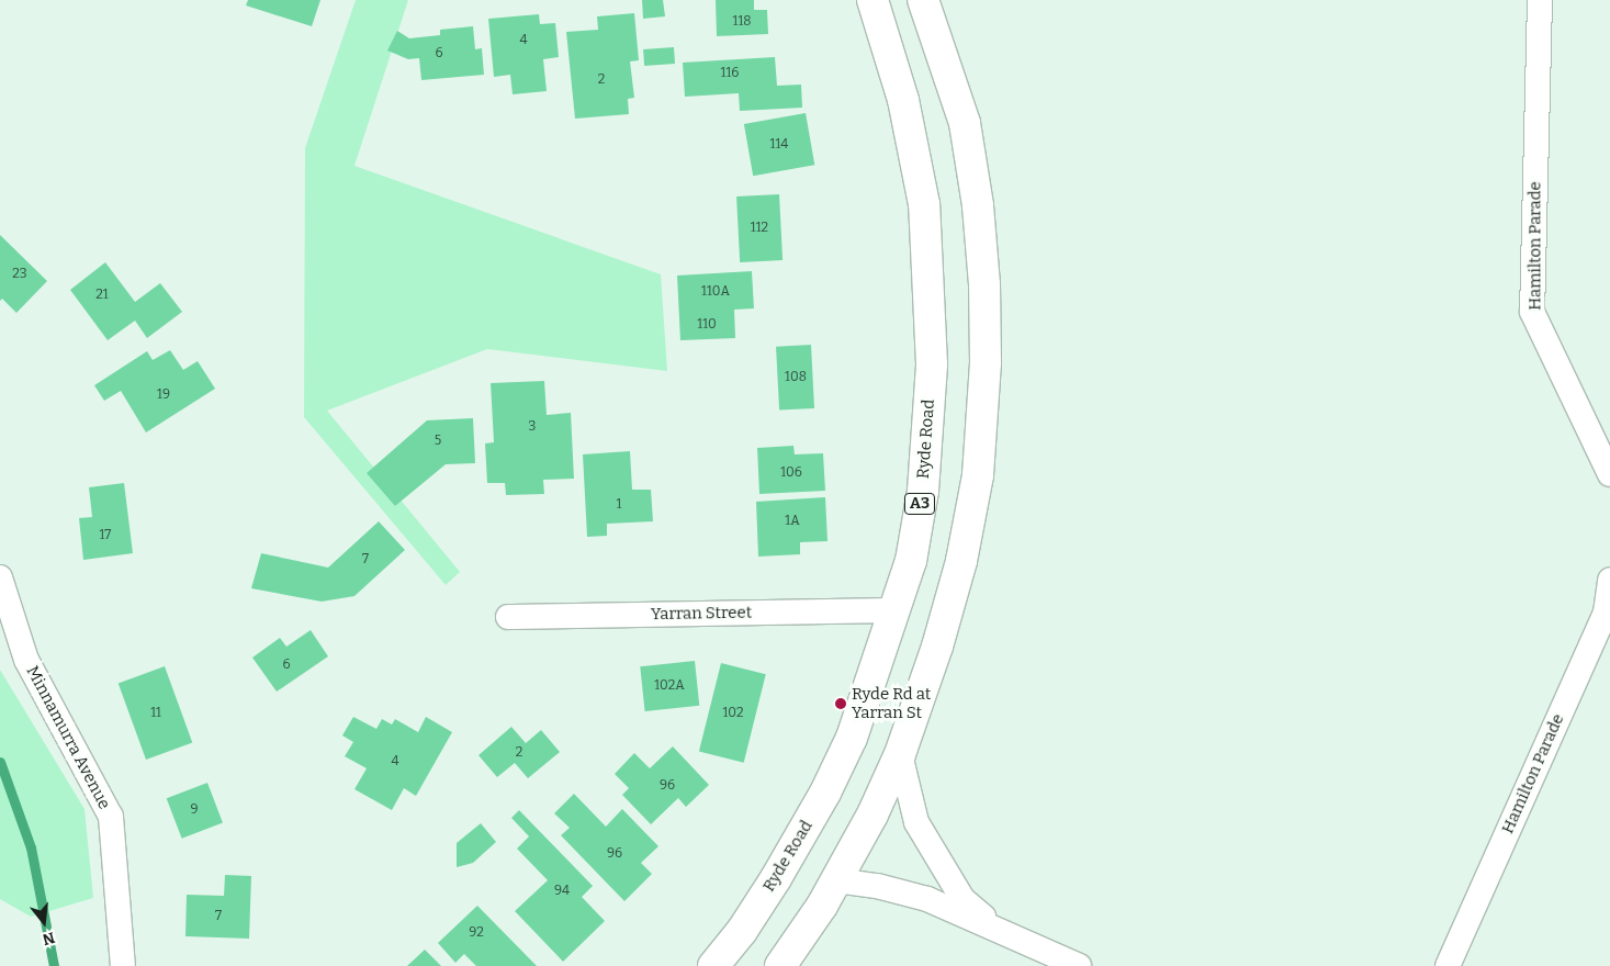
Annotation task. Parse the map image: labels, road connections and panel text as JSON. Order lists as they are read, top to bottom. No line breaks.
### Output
{"streets":{"highway":["Ryde Road","A3"],"street":["Hamilton Parade","Yarran Street","Minnamurra Avenue"]},"crossings":[["Ryde Road","Yarran Street"]],"places":["Ryde Rd at Yarran St"],"house_numbers":["118","4","6","116","2","114","112","23","110A","21","110","108","19","3","5","106","1","1A","17","7","6","102A","11","102","2","4","96","9","96","94","7","92"],"north":"bottom"}
